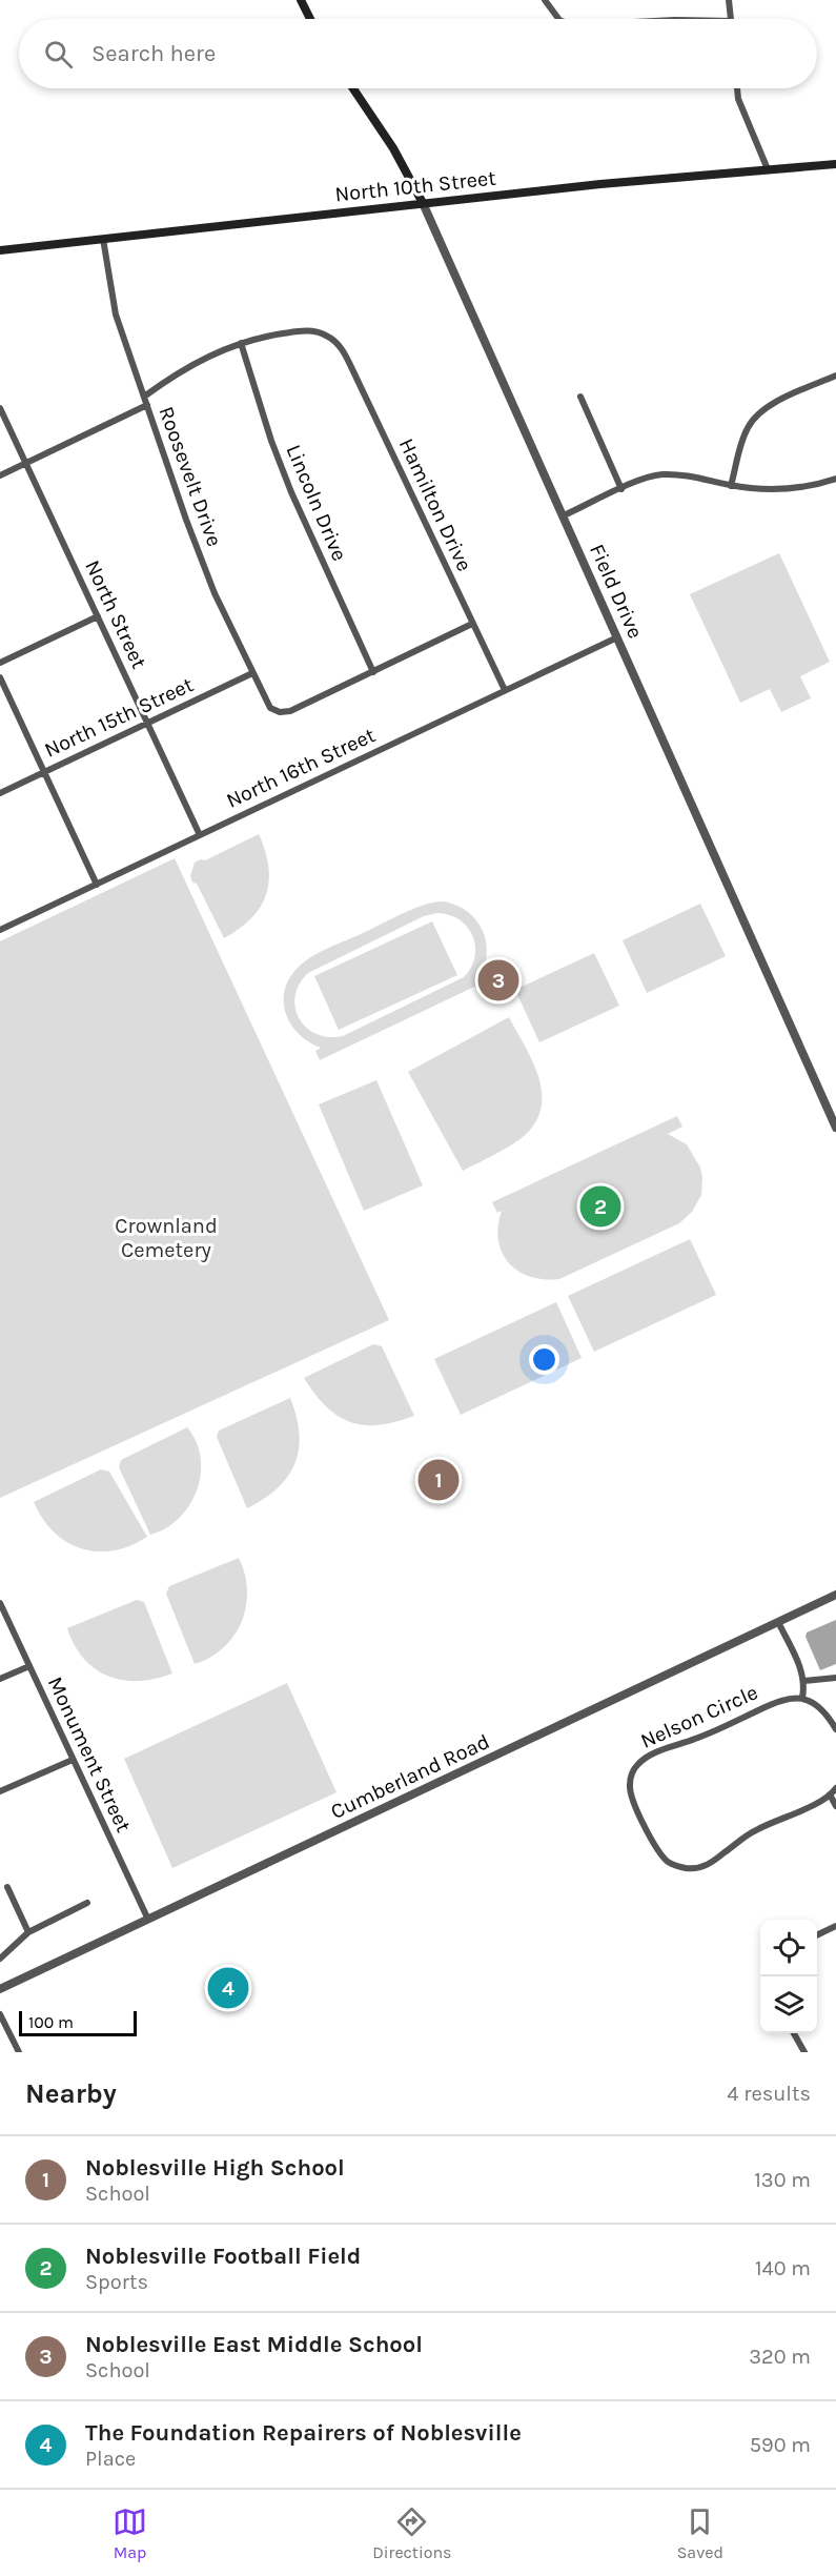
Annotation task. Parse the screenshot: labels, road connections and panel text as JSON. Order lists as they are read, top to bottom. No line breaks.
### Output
{"streets":{"main road":["North 10th Street","Field Drive"],"street":["Roosevelt Drive","Lincoln Drive","Hamilton Drive","North Street","North 15th Street","North 16th Street","Nelson Circle","Monument Street","Cumberland Road"]},"crossings":[["North 10th Street","Roosevelt Drive"],["North 10th Street","Field Drive"],["Roosevelt Drive","Lincoln Drive"],["Roosevelt Drive","North 15th Street"],["Lincoln Drive","Hamilton Drive"],["Hamilton Drive","North 16th Street"],["Field Drive","North 16th Street"],["North Street","North 15th Street"],["North Street","North 16th Street"],["Monument Street","Cumberland Road"]],"parks":["Crownland Cemetery"],"scale_bar":"100 m","page":{"search":"Search here","pins":["3","2","1","4"],"scale":"100 m","heading":["Nearby","4 results"],"list":[{"mark":"1","name":"Noblesville High School","note":"School","value":"130 m"},{"mark":"2","name":"Noblesville Football Field","note":"Sports","value":"140 m"},{"mark":"3","name":"Noblesville East Middle School","note":"School","value":"320 m"},{"mark":"4","name":"The Foundation Repairers of Noblesville","note":"Place","value":"590 m"}],"nav":["Map","Directions","Saved"]}}
